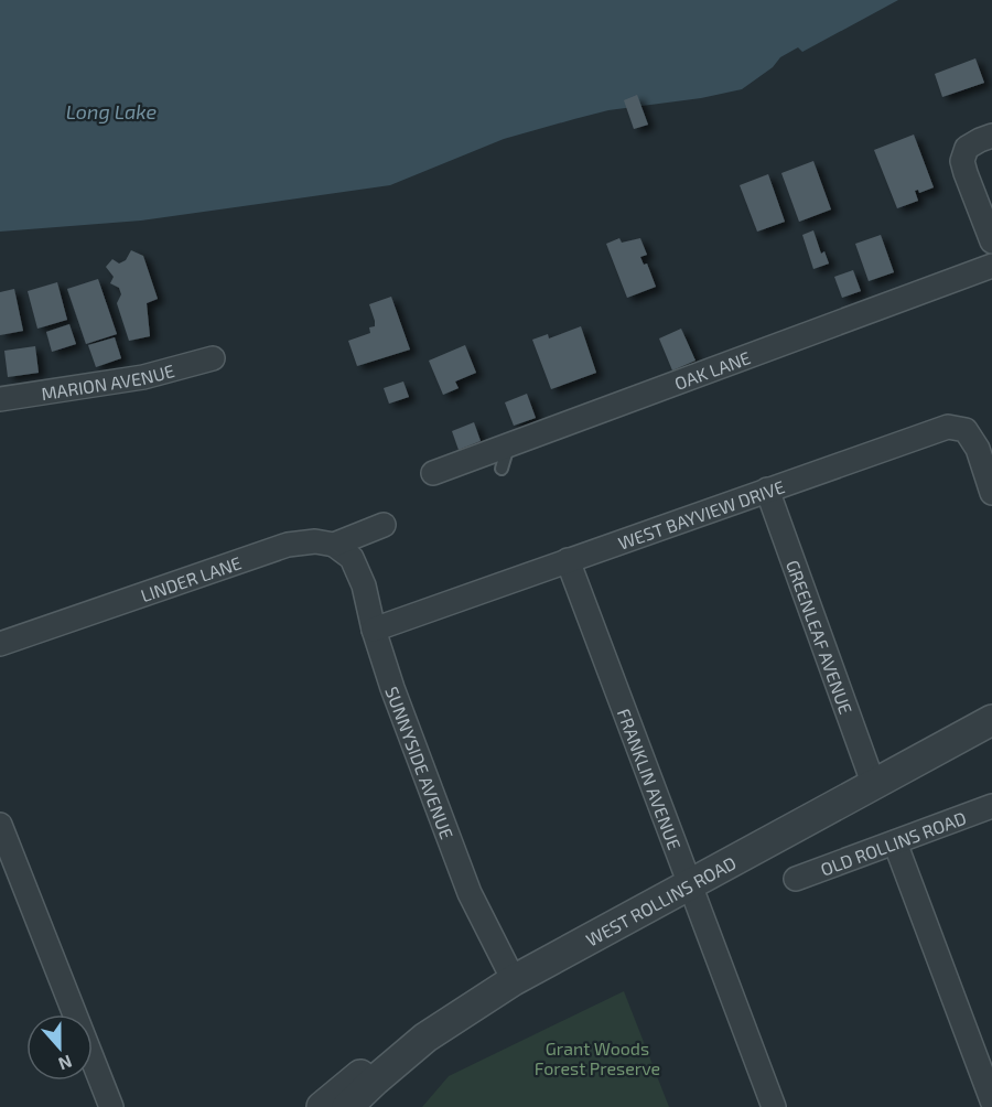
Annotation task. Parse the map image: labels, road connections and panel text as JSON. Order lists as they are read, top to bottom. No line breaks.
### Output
{"streets":{"street":["OAK LANE","MARION AVENUE","WEST BAYVIEW DRIVE","LINDER LANE","GREENLEAF AVENUE","SUNNYSIDE AVENUE","FRANKLIN AVENUE","OLD ROLLINS ROAD","WEST ROLLINS ROAD"]},"crossings":[["WEST BAYVIEW DRIVE","GREENLEAF AVENUE"],["WEST BAYVIEW DRIVE","SUNNYSIDE AVENUE"],["WEST BAYVIEW DRIVE","FRANKLIN AVENUE"],["LINDER LANE","SUNNYSIDE AVENUE"],["GREENLEAF AVENUE","WEST ROLLINS ROAD"],["SUNNYSIDE AVENUE","WEST ROLLINS ROAD"],["FRANKLIN AVENUE","WEST ROLLINS ROAD"]],"water":["Long Lake"],"parks":["Grant Woods Forest Preserve"],"north":"bottom"}
